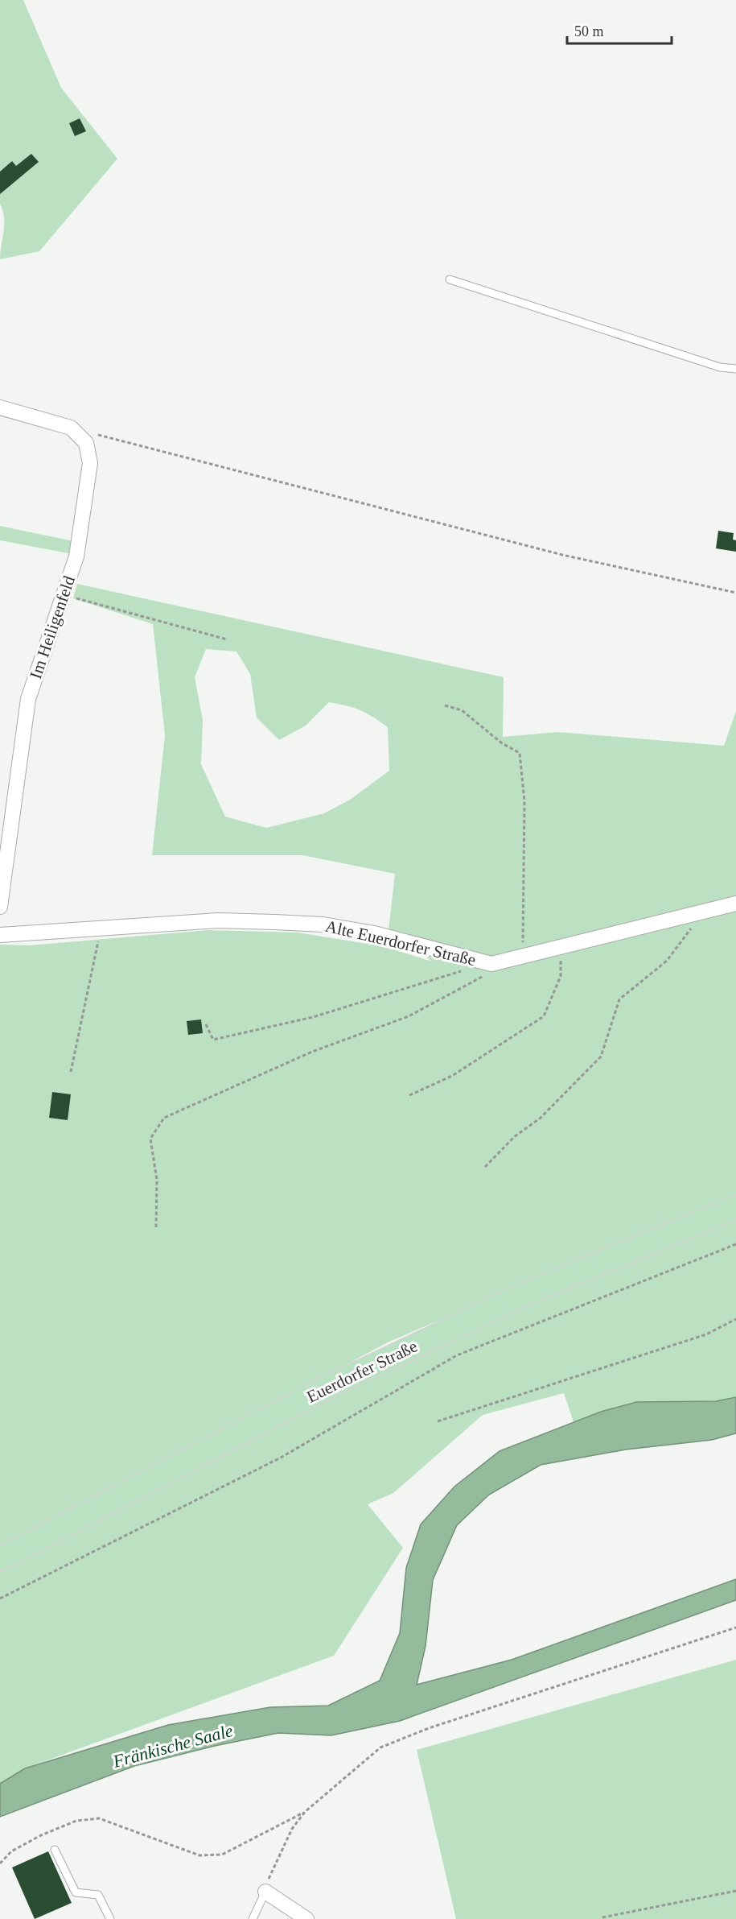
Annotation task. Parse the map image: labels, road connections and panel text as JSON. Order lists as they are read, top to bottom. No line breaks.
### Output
{"streets":{"main road":["Euerdorfer Straße"],"street":["Im Heiligenfeld","Alte Euerdorfer Straße"]},"water":["Fränkische Saale"],"scale_bar":"50 m"}
